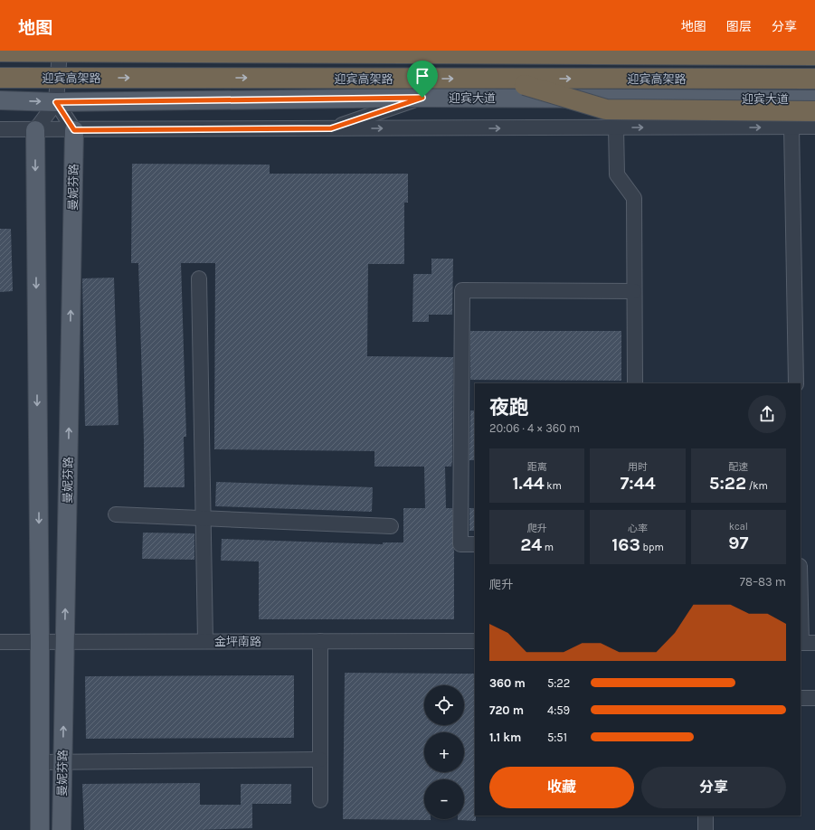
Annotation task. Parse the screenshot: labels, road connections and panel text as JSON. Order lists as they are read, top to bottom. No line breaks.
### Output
{"streets":{"highway":["迎宾高架路"],"main road":["迎宾大道","曼妮芬路"],"street":["金坪南路"]},"crossings":[["曼妮芬路","金坪南路"]],"page":{"header":"地图","nav":["地图","图层","分享"],"heading":["夜跑","20:06 · 4 × 360 m"],"stats":[["距离","1.44 km"],["用时","7:44"],["配速","5:22 /km"],["爬升","24 m"],["心率","163 bpm"],["kcal","97"]],"chart":["爬升","78–83 m"],"list":[{"name":"360 m","note":"5:22"},{"name":"720 m","note":"4:59"},{"name":"1.1 km","note":"5:51"}],"map_buttons":["+","−"],"buttons":["收藏","分享"]}}
